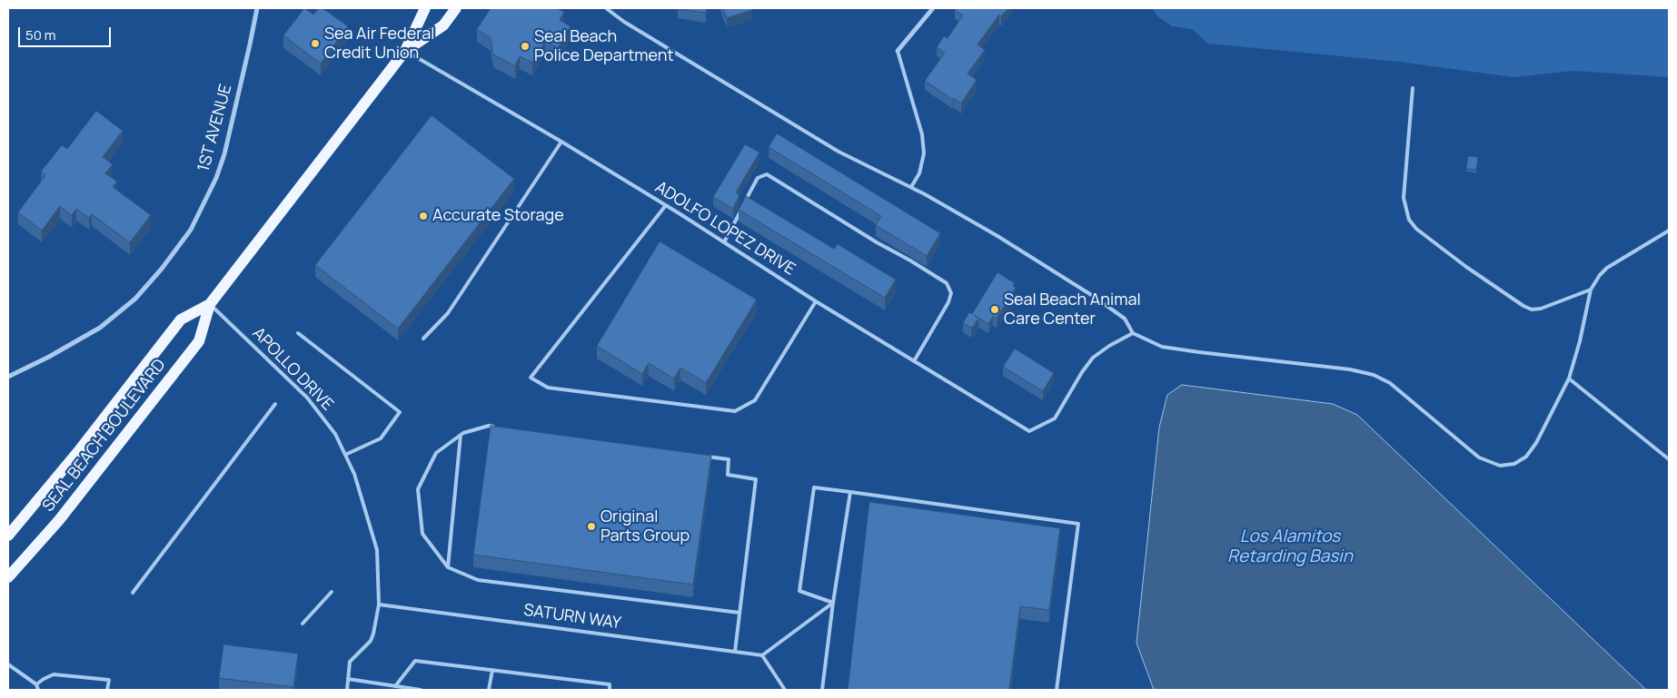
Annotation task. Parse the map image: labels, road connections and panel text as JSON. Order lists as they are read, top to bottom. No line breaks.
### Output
{"streets":{"main road":["SEAL BEACH BOULEVARD"],"street":["1ST AVENUE"],"lane":["ADOLFO LOPEZ DRIVE","APOLLO DRIVE","SATURN WAY"]},"crossings":[["ADOLFO LOPEZ DRIVE","SEAL BEACH BOULEVARD"],["APOLLO DRIVE","SEAL BEACH BOULEVARD"],["APOLLO DRIVE","SATURN WAY"]],"water":["Los Alamitos Retarding Basin"],"places":["Sea Air Federal Credit Union","Seal Beach Police Department","Accurate Storage","Seal Beach Animal Care Center","Original Parts Group"],"scale_bar":"50 m"}
